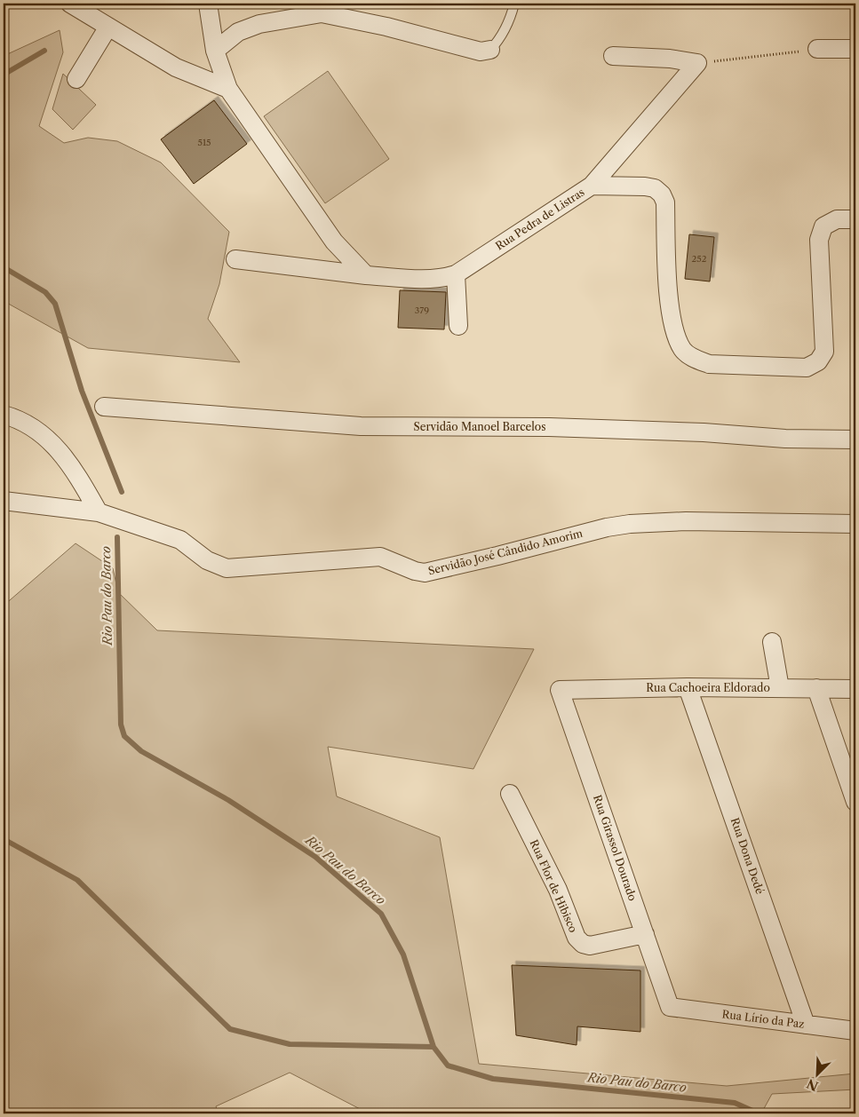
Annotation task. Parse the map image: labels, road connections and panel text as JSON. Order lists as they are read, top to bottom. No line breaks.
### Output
{"streets":{"street":["Rua Pedra de Listras","Servidão Manoel Barcelos","Servidão José Cândido Amorim","Rua Cachoeira Eldorado","Rua Girassol Dourado","Rua Dona Dedé","Rua Flor de Hibisco","Rua Lírio da Paz"]},"crossings":[["Rua Cachoeira Eldorado","Rua Girassol Dourado"],["Rua Cachoeira Eldorado","Rua Dona Dedé"],["Rua Girassol Dourado","Rua Flor de Hibisco"],["Rua Girassol Dourado","Rua Lírio da Paz"],["Rua Dona Dedé","Rua Lírio da Paz"]],"water":["Rio Pau do Barco"],"house_numbers":["515","252","379"],"north":"bottom left"}
